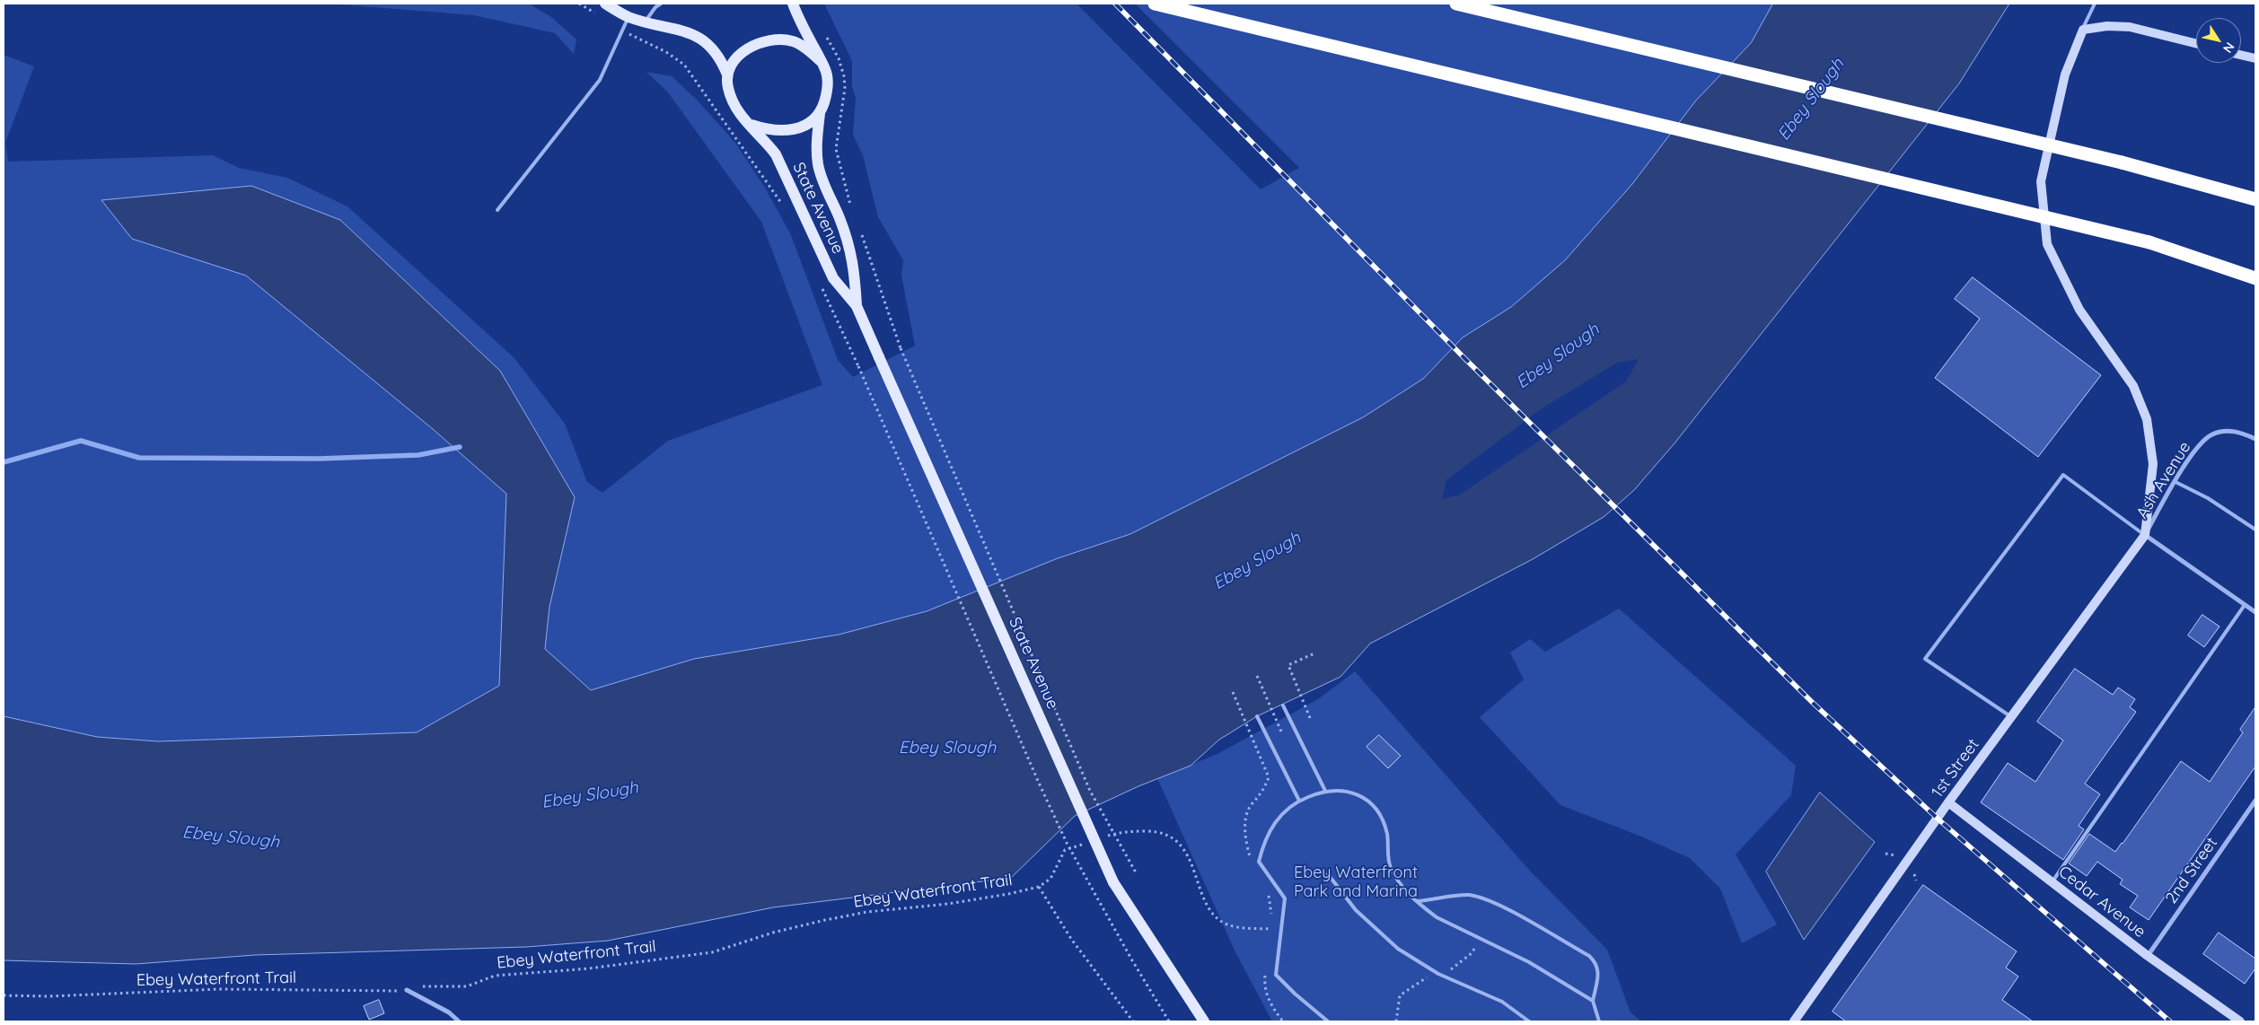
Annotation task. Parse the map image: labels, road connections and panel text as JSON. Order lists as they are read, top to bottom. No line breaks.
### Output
{"streets":{"main road":["State Avenue"],"street":["Ash Avenue","1st Street","2nd Street","Cedar Avenue"],"path":["Ebey Waterfront Trail"]},"crossings":[["Ash Avenue","1st Street"],["1st Street","Cedar Avenue"],["2nd Street","Cedar Avenue"]],"water":["Ebey Slough"],"parks":["Ebey Waterfront Park and Marina"],"north":"bottom right"}
